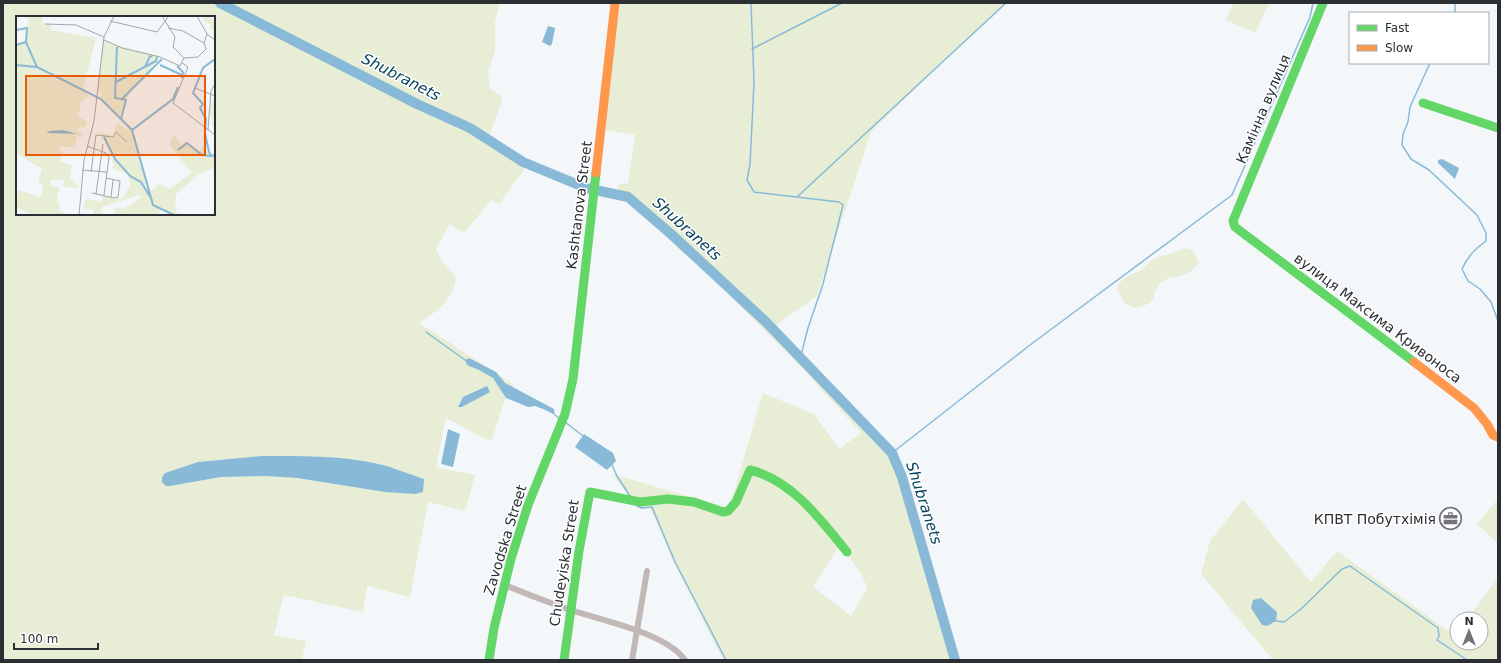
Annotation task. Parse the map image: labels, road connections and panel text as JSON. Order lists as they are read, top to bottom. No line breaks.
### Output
{"streets":{"street":["Камінна вулиця","Kashtanova Street","вулиця Максима Кривоноса","Zavodska Street","Chudeyiska Street"]},"crossings":[["Камінна вулиця","вулиця Максима Кривоноса"],["Kashtanova Street","Zavodska Street"]],"water":["Shubranets"],"places":{"office":["КПВТ Побутхімія"]},"legend":["Fast","Slow"],"scale_bar":"100 m","north":"top"}
